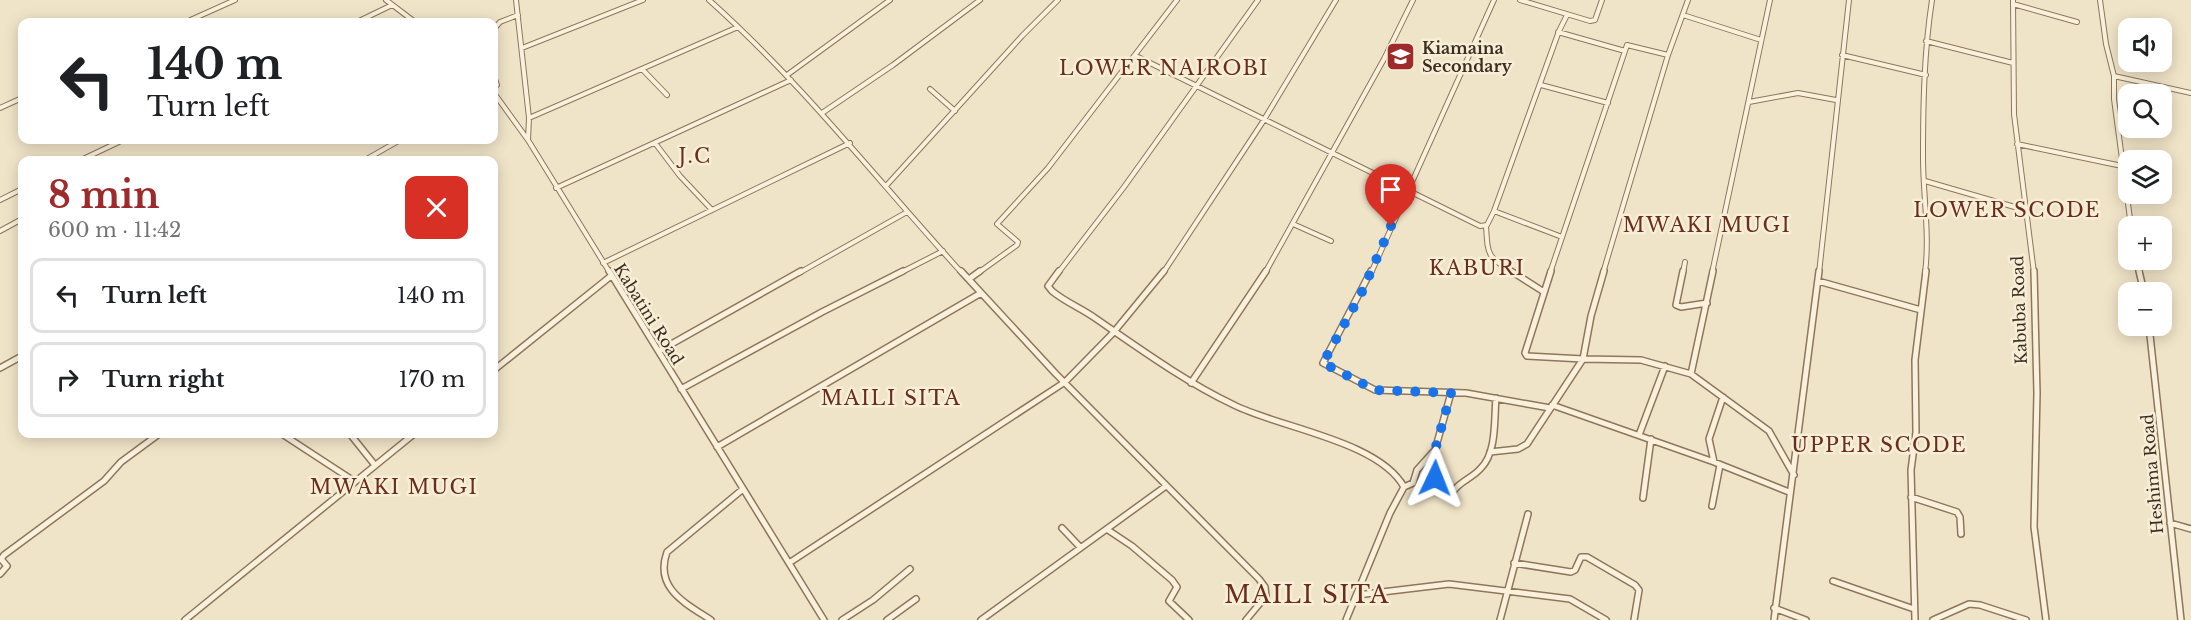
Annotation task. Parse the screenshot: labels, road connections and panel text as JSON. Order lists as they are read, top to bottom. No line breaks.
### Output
{"streets":{"street":["Kabuba Road","Kabatini Road","Heshima Road"]},"districts":["LOWER NAIROBI","J.C","LOWER SCODE","MWAKI MUGI","KABURI","MAILI SITA","UPPER SCODE","MWAKI MUGI","MAILI SITA"],"places":{"school or university":["Kiamaina Secondary"]},"page":{"map_buttons":["+","−"],"turn":["140 m","Turn left"],"heading":["8 min","600 m · 11:42"],"list":[{"name":"Turn left","value":"140 m"},{"name":"Turn right","value":"170 m"}]}}
